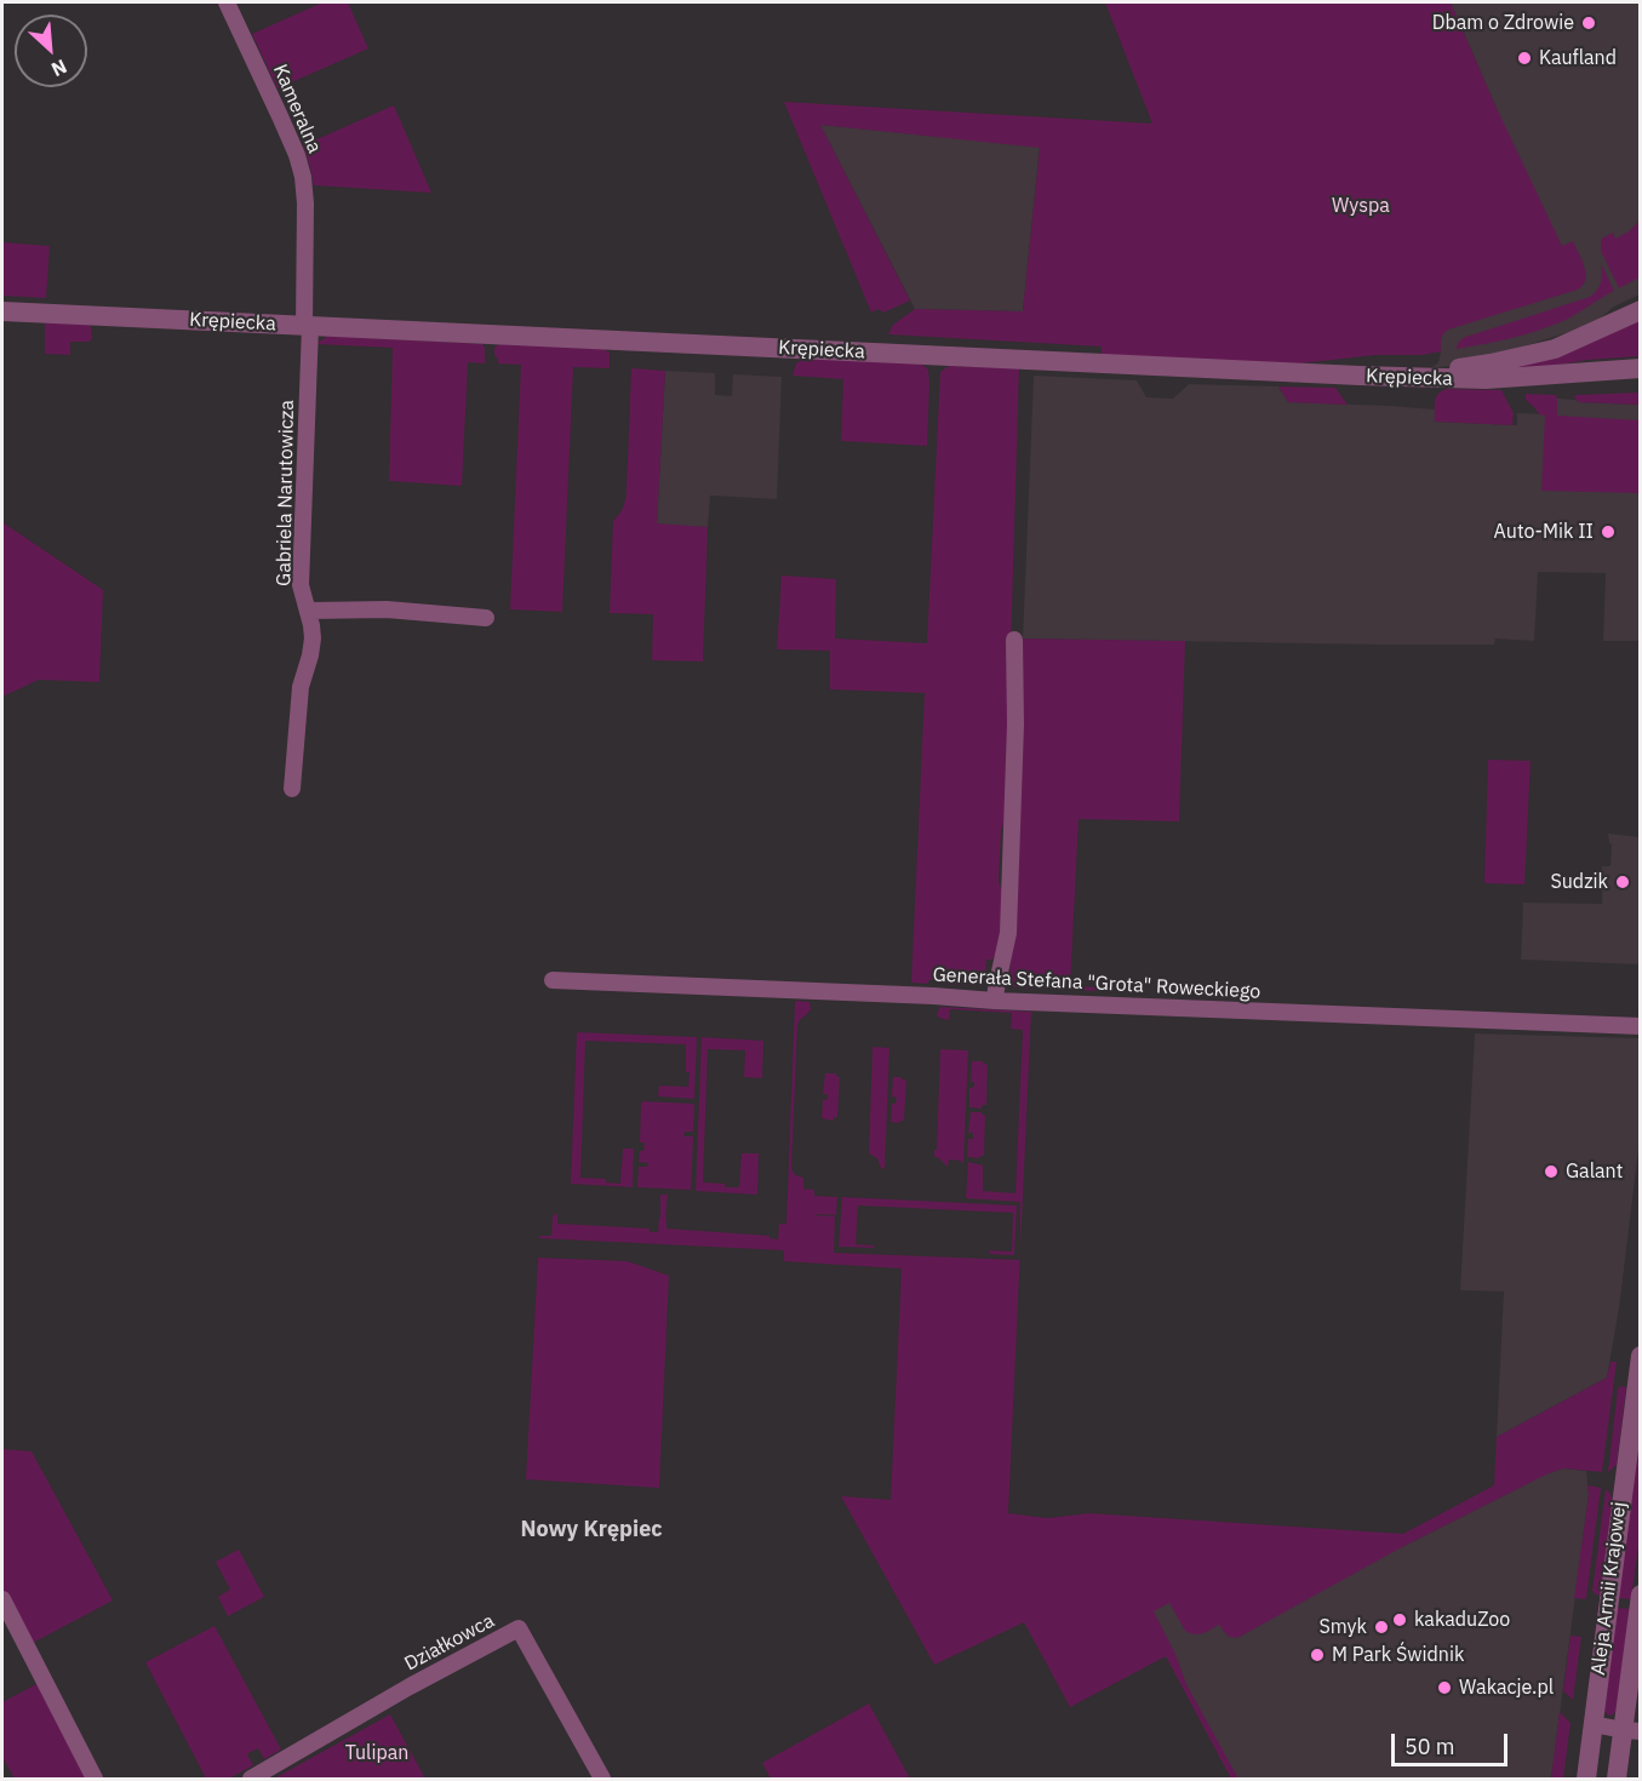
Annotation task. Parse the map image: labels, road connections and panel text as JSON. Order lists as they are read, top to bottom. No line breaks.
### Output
{"streets":{"street":["Kameralna","Krępiecka","Gabriela Narutowicza","Generała Stefana \"Grota\" Roweckiego","Aleja Armii Krajowej","Działkowca"]},"crossings":[["Kameralna","Krępiecka"],["Kameralna","Gabriela Narutowicza"],["Krępiecka","Gabriela Narutowicza"]],"districts":["Nowy Krępiec"],"parks":["Wyspa","Tulipan"],"places":["Dbam o Zdrowie","Kaufland","Auto-Mik II","Sudzik","Galant","kakaduZoo","Smyk","M Park Świdnik","Wakacje.pl"],"scale_bar":"50 m","north":"bottom right"}
